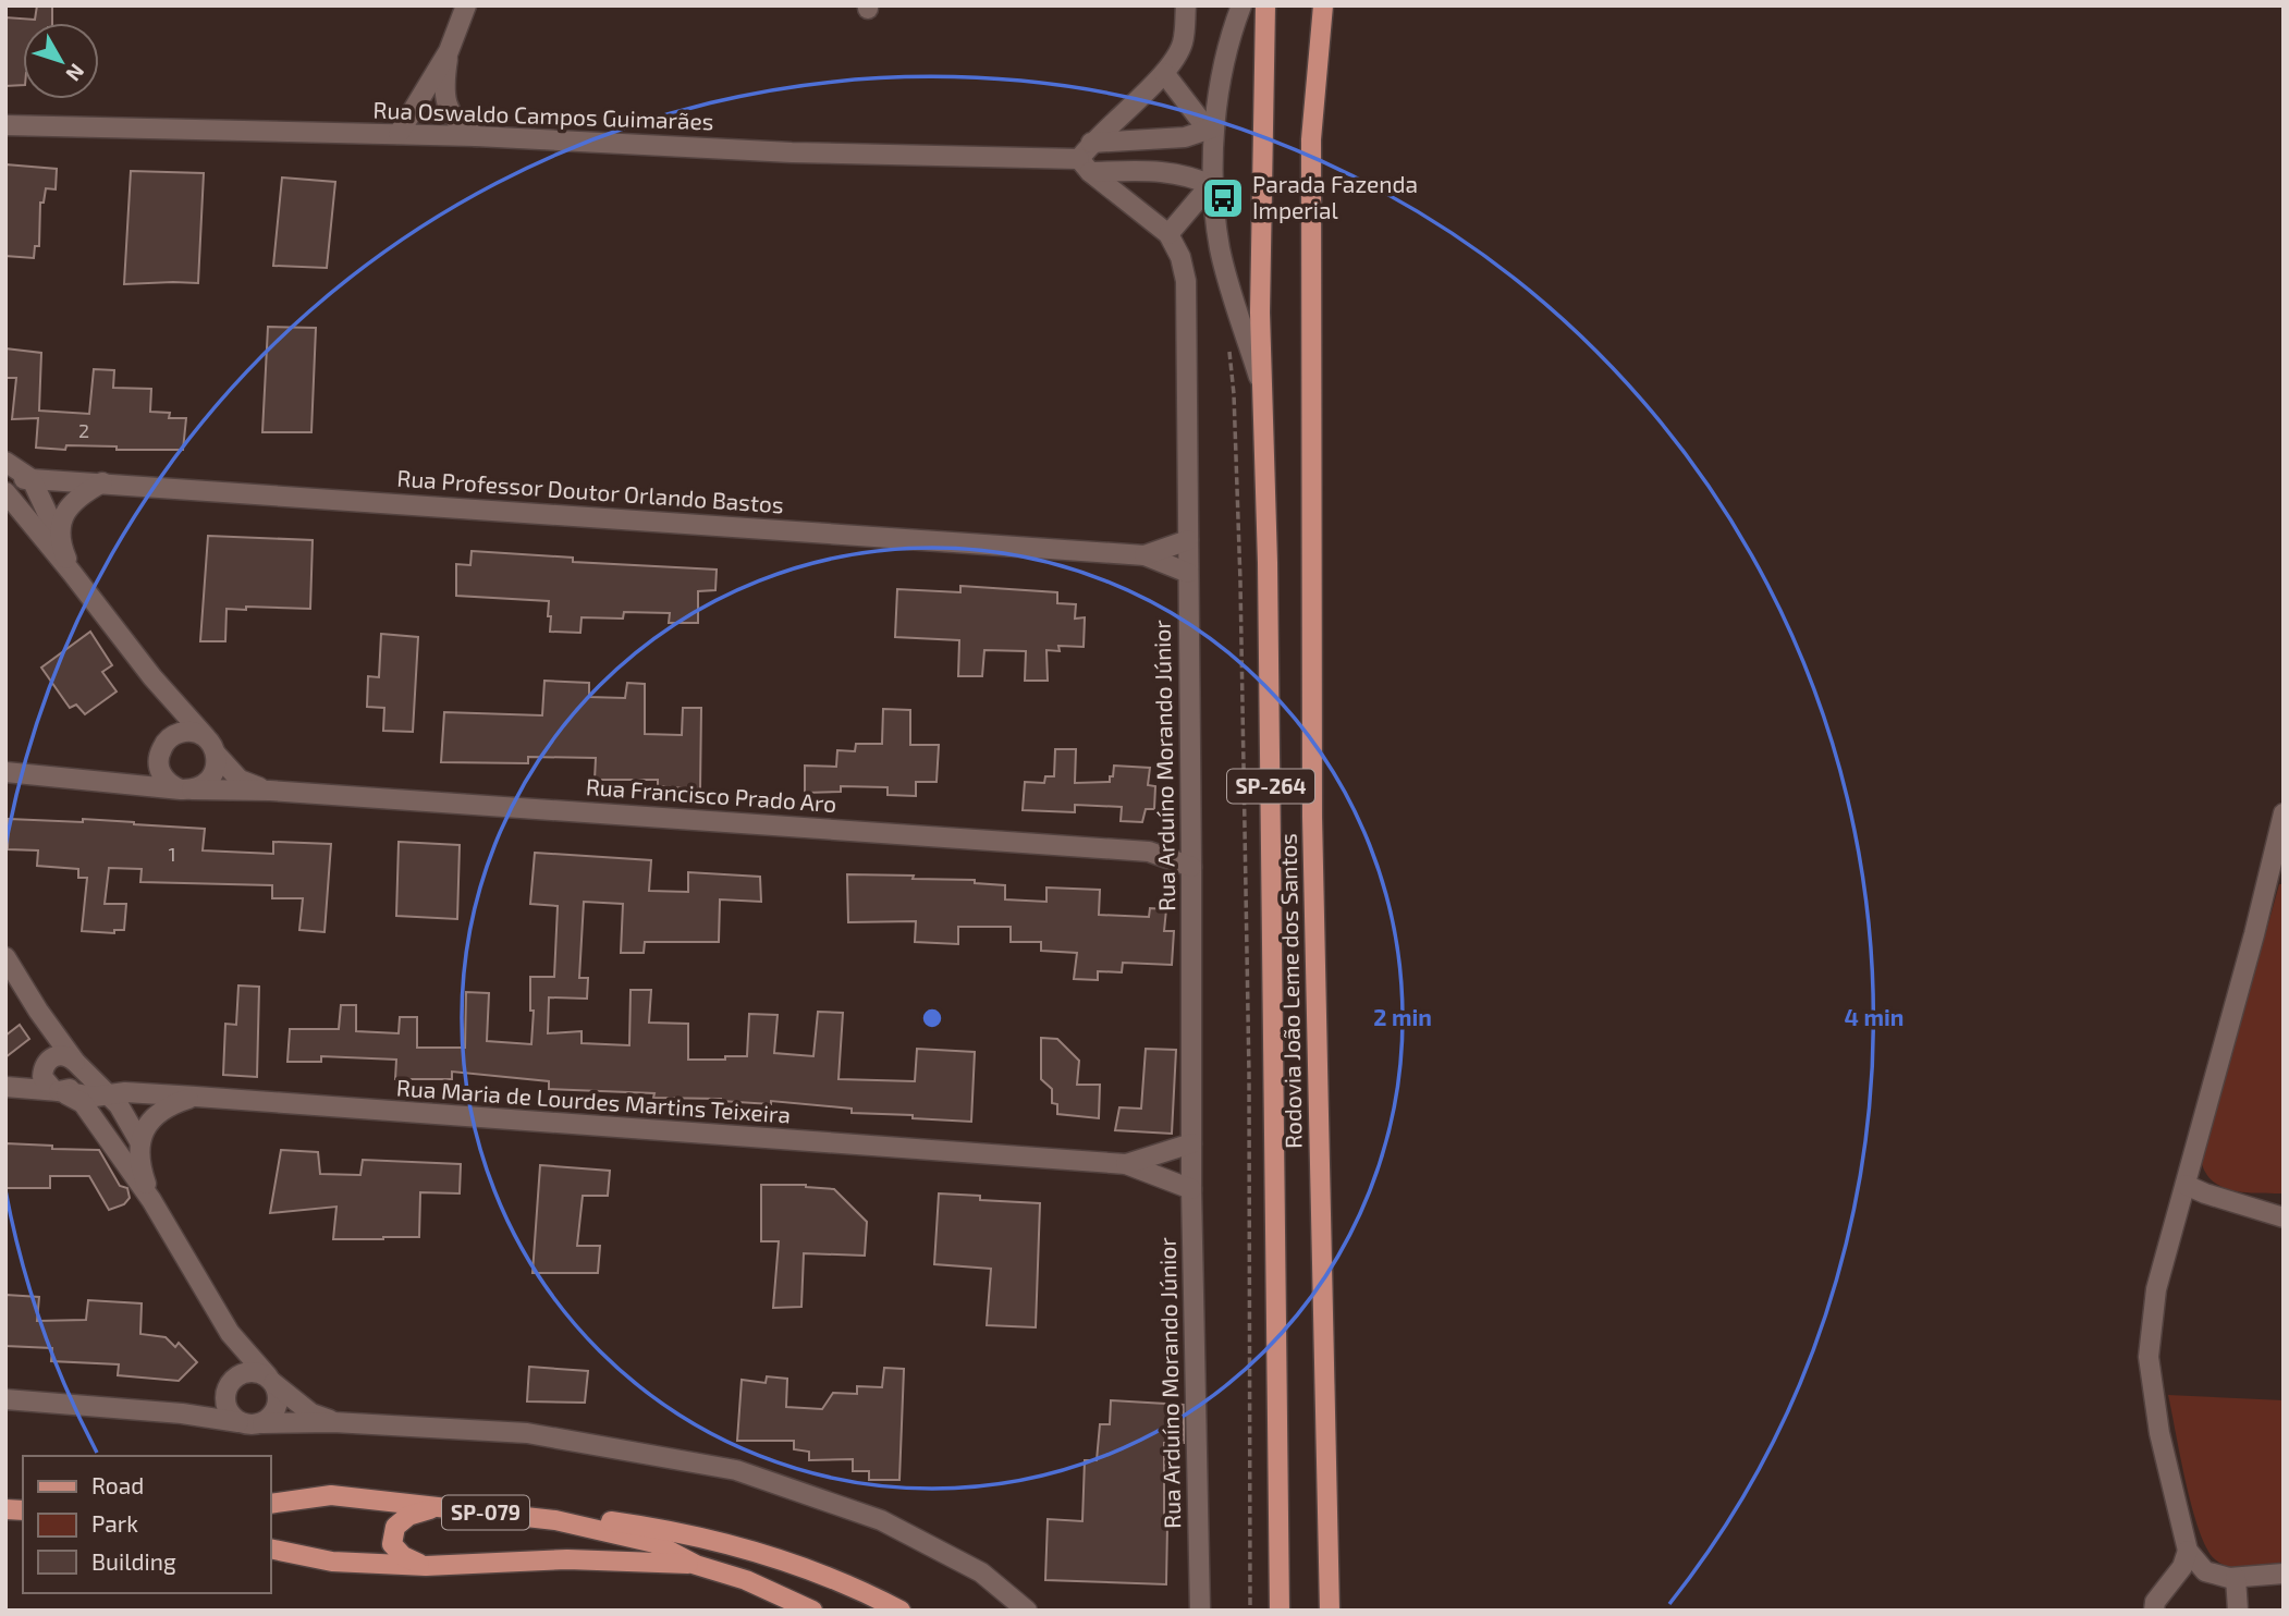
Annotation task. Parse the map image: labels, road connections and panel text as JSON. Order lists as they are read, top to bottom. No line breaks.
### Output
{"streets":{"main road":["SP-264","Rodovia João Leme dos Santos","SP-079"],"street":["Rua Oswaldo Campos Guimarães","Rua Professor Doutor Orlando Bastos","Rua Arduíno Morando Júnior","Rua Francisco Prado Aro","Rua Maria de Lourdes Martins Teixeira"]},"crossings":[["Rua Oswaldo Campos Guimarães","Rua Arduíno Morando Júnior"],["Rua Professor Doutor Orlando Bastos","Rua Arduíno Morando Júnior"],["Rua Arduíno Morando Júnior","Rua Francisco Prado Aro"],["Rua Arduíno Morando Júnior","Rua Maria de Lourdes Martins Teixeira"]],"places":{"bus stop":["Parada Fazenda Imperial"]},"house_numbers":["2","1"],"legend":["Road","Park","Building"],"north":"bottom right","rings":["2 min","4 min"]}
